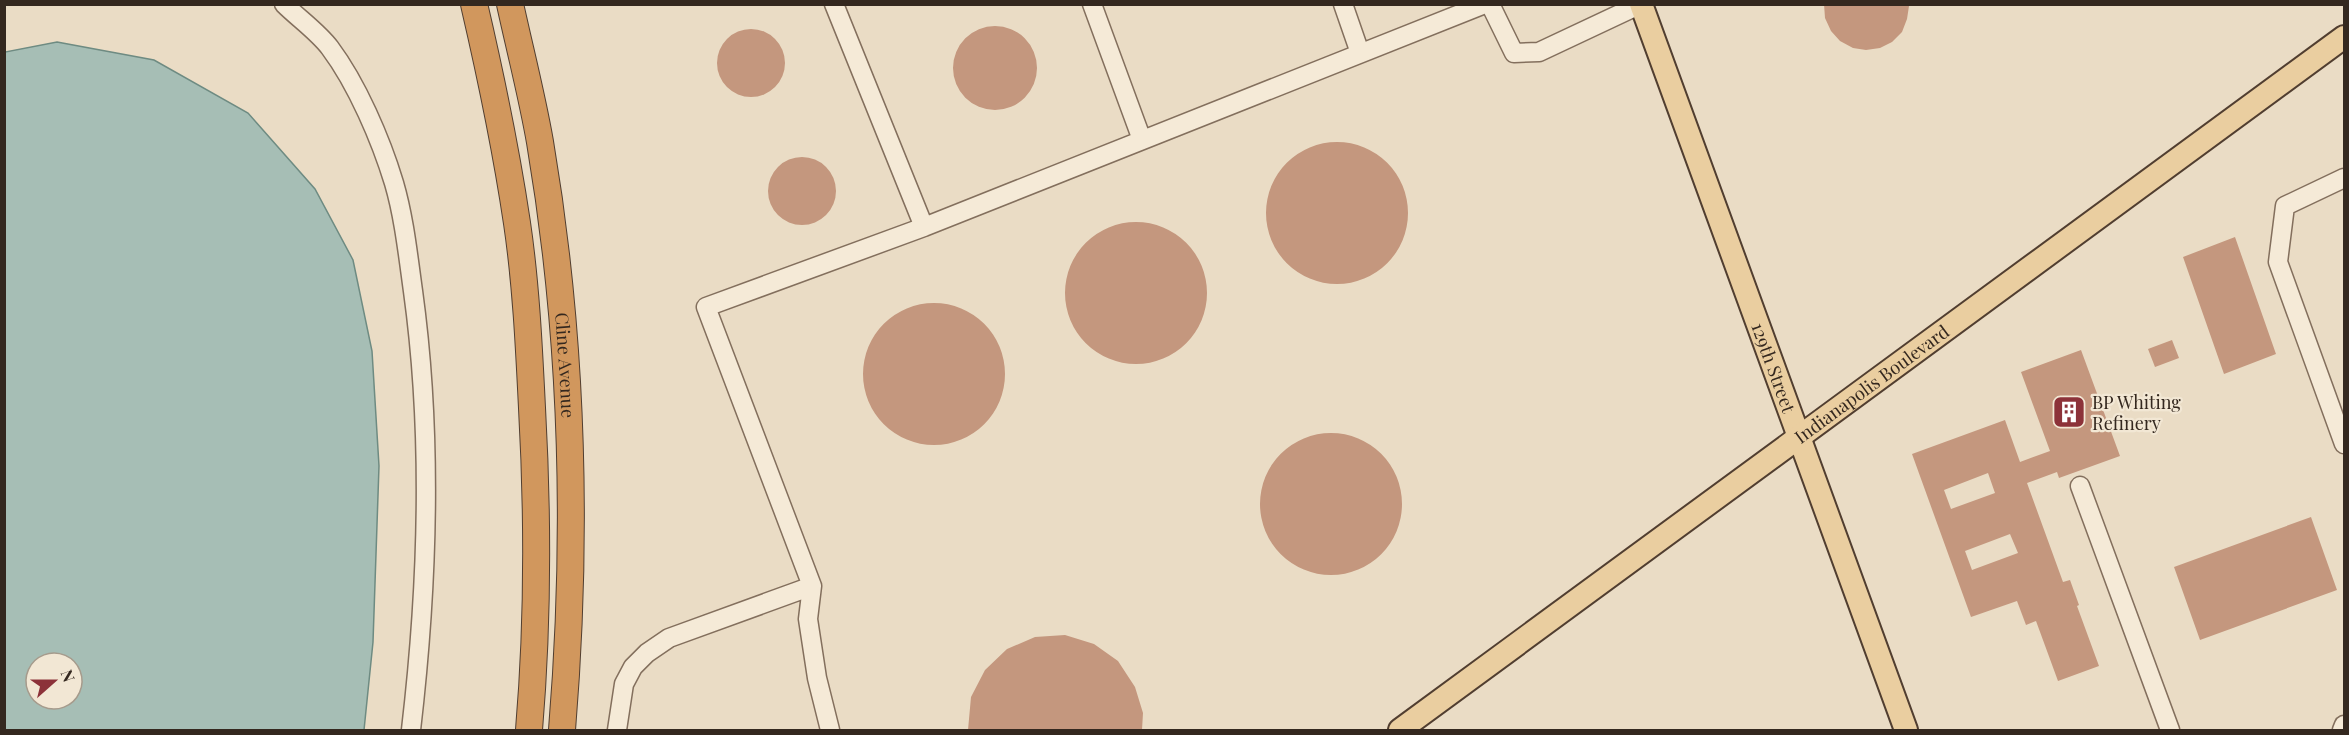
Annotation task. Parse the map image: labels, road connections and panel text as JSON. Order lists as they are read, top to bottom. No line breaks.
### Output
{"streets":{"highway":["Cline Avenue"],"main road":["129th Street","Indianapolis Boulevard"]},"crossings":[["129th Street","Indianapolis Boulevard"]],"places":{"building":["BP Whiting Refinery"]},"north":"right"}
